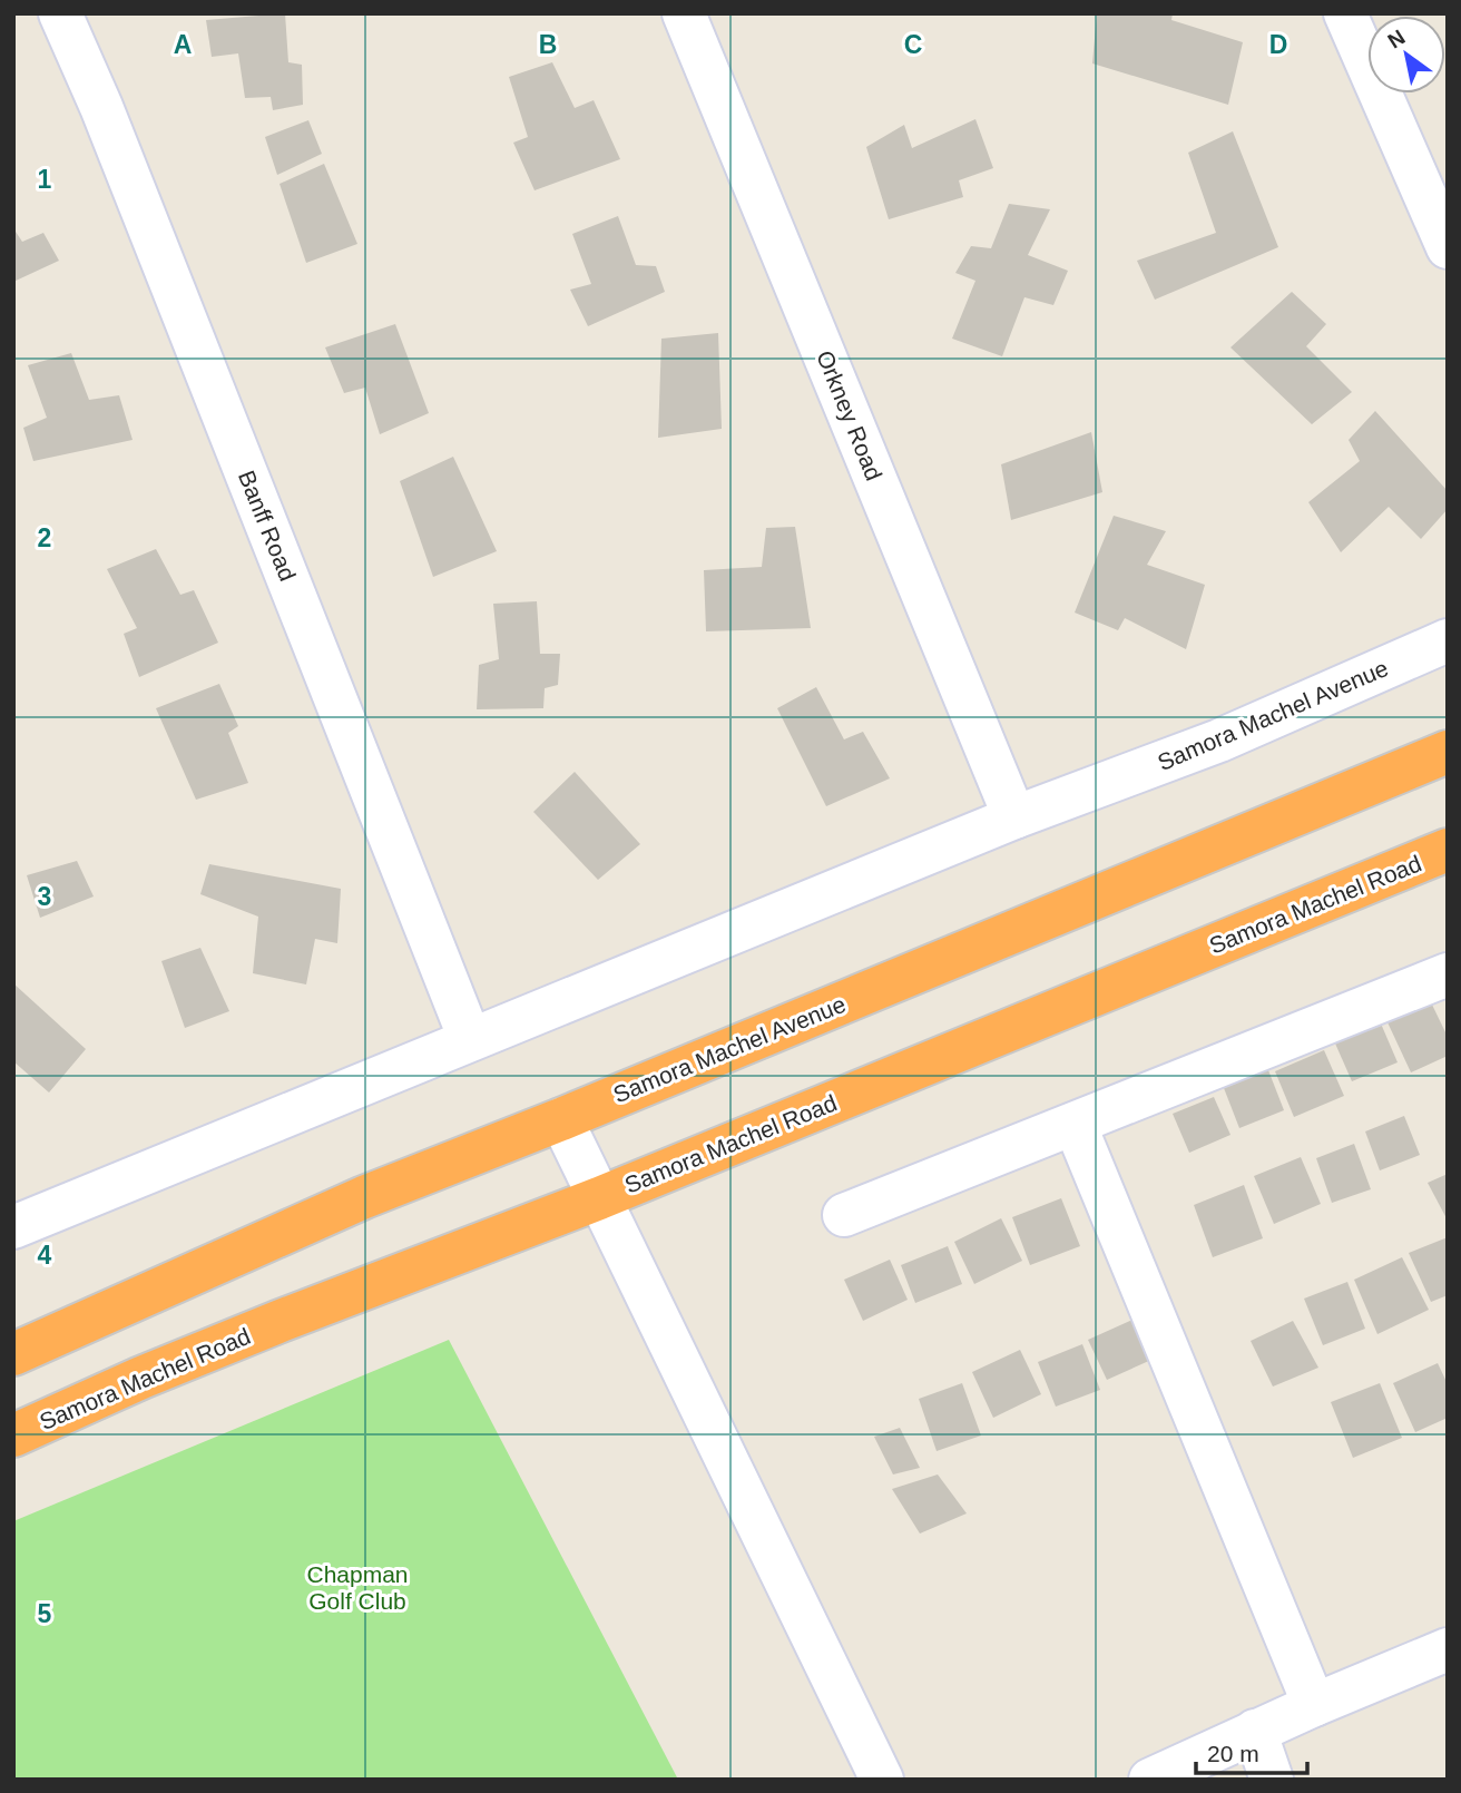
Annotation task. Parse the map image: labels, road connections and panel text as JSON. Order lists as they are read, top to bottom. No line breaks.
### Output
{"streets":{"highway":["Samora Machel Avenue","Samora Machel Road"],"street":["Orkney Road","Banff Road"]},"crossings":[["Orkney Road","Samora Machel Avenue"],["Banff Road","Samora Machel Avenue"]],"parks":["Chapman Golf Club"],"scale_bar":"20 m","north":"top left","grid":{"columns":["A","B","C","D"],"rows":["1","2","3","4","5"]}}
